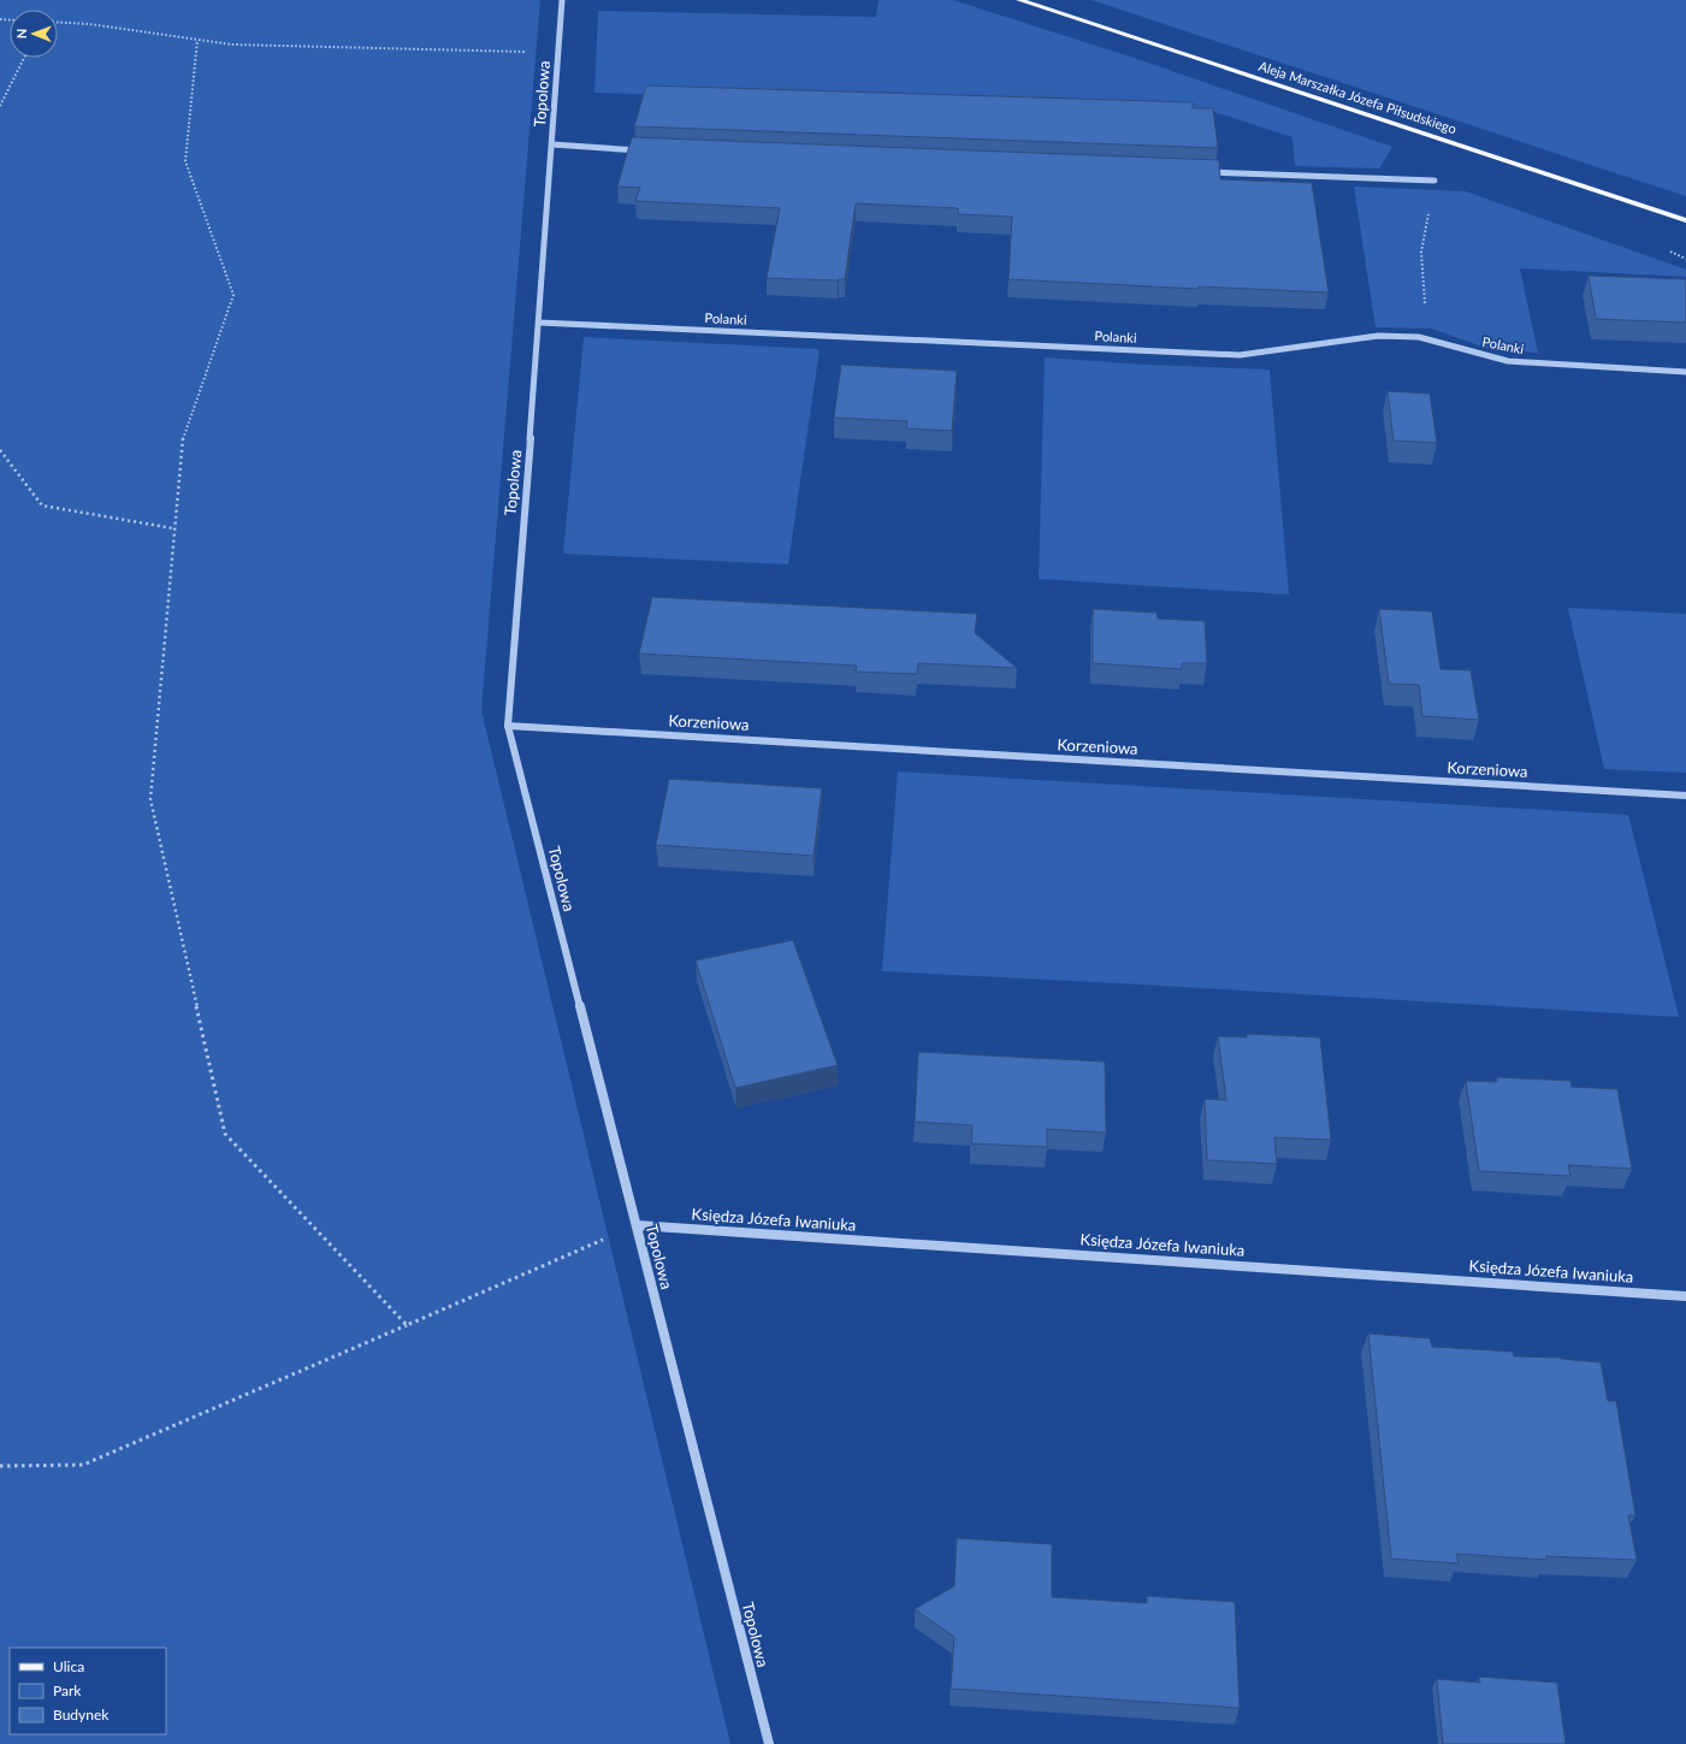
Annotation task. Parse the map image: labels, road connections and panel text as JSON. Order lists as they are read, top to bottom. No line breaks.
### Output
{"streets":{"main road":["Aleja Marszałka Józefa Piłsudskiego"],"street":["Topolowa","Polanki","Korzeniowa","Księdza Józefa Iwaniuka"]},"crossings":[["Topolowa","Polanki"],["Topolowa","Korzeniowa"],["Topolowa","Księdza Józefa Iwaniuka"]],"legend":["Ulica","Park","Budynek"],"north":"left"}
